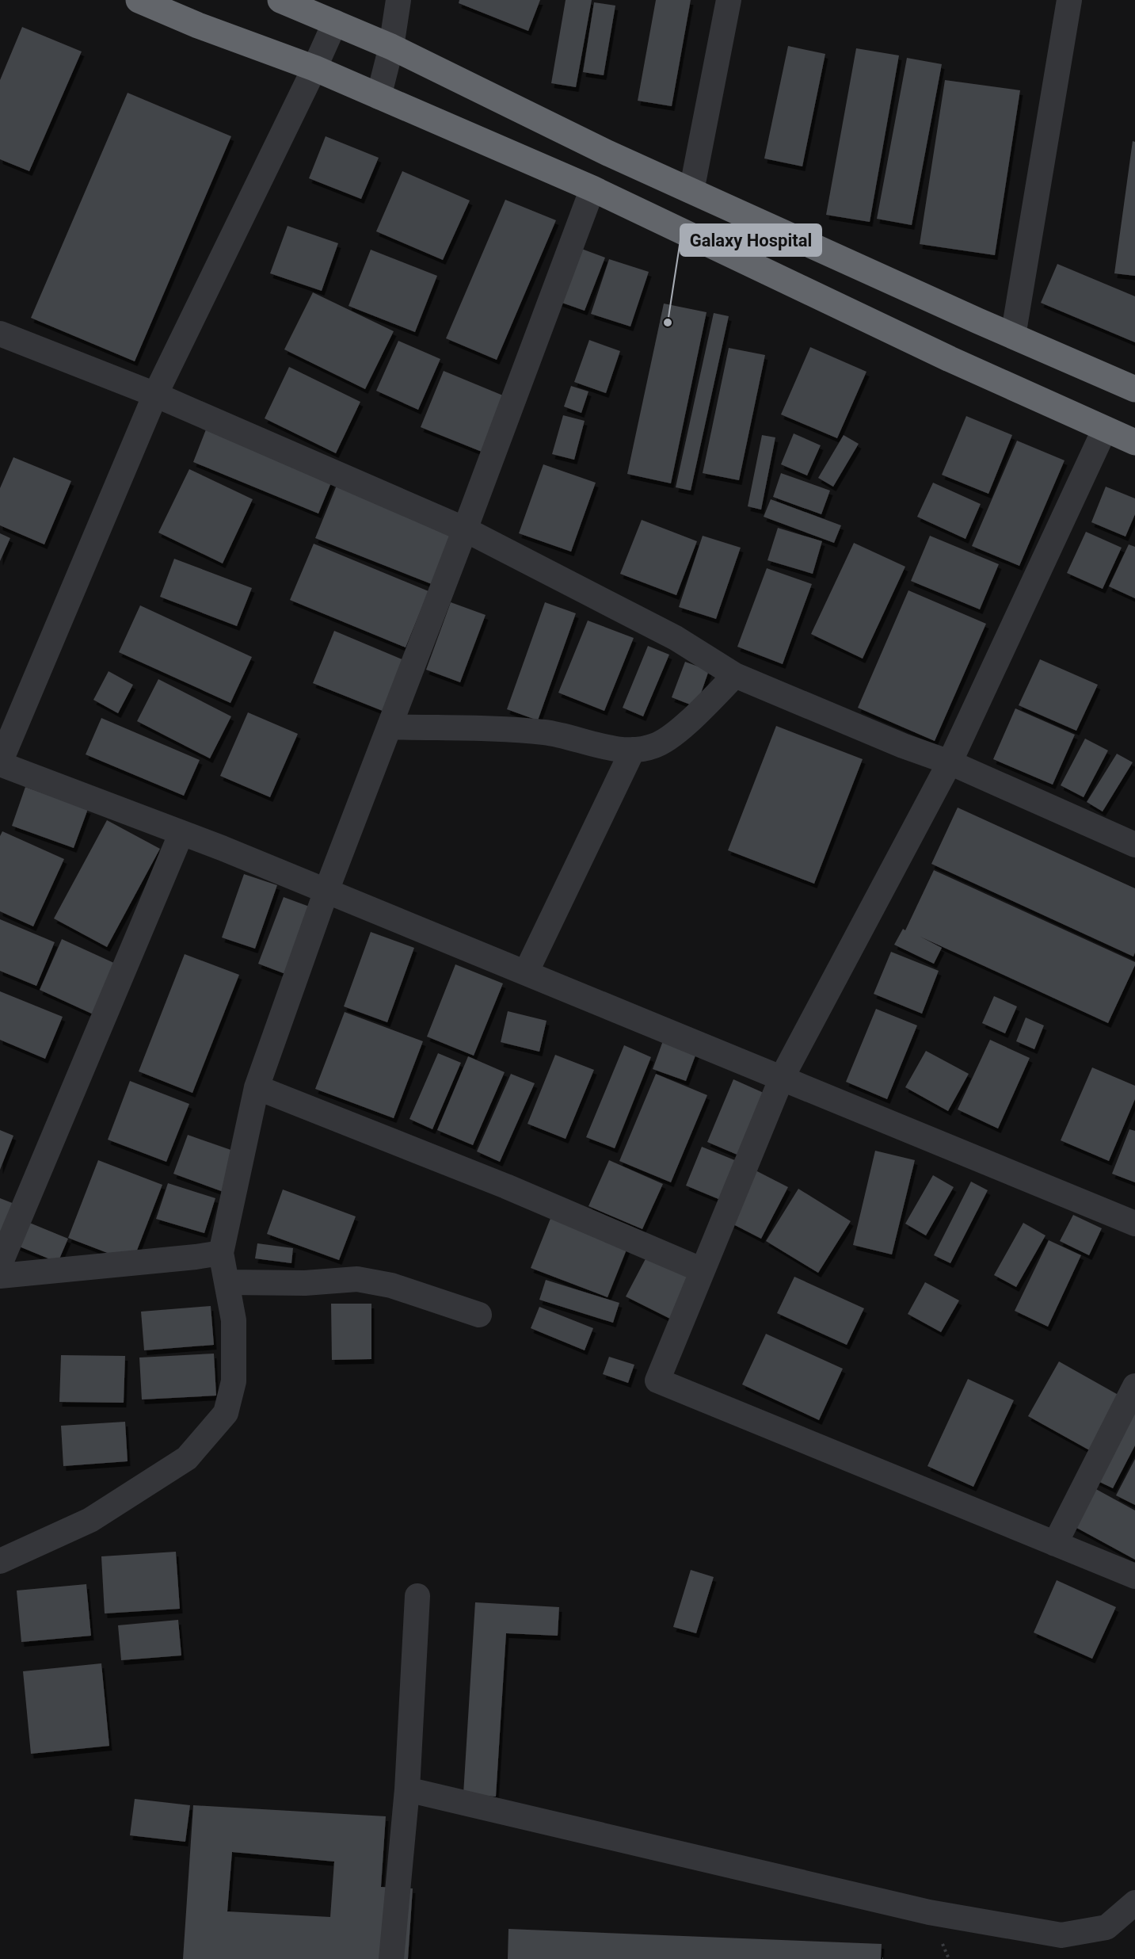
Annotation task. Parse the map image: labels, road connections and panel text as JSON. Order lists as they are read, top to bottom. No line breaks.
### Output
{"places":["Galaxy Hospital"]}
